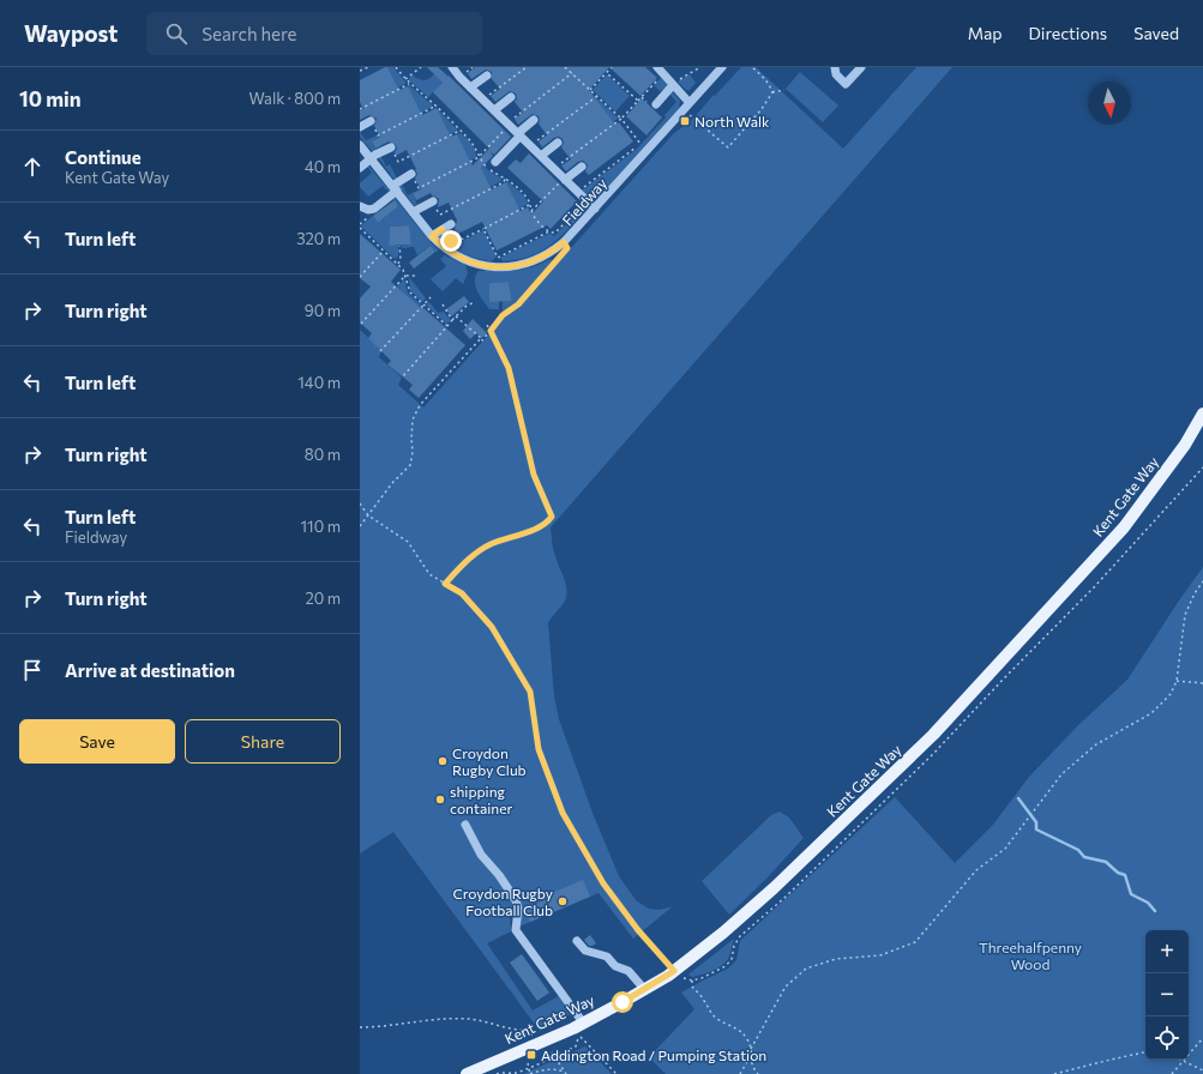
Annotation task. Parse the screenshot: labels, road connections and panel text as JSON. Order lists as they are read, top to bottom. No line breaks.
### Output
{"streets":{"main road":["Kent Gate Way"],"street":["Fieldway"]},"parks":["Threehalfpenny Wood"],"places":{"transit":["North Walk","Addington Road / Pumping Station"],"other":["Croydon Rugby Club","shipping container","Croydon Rugby Football Club"]},"north":"bottom","page":{"header":"Waypost","search":"Search here","nav":["Map","Directions","Saved"],"heading":["10 min","Walk · 800 m"],"list":[["Continue","Kent Gate Way","40 m"],["Turn left","320 m"],["Turn right","90 m"],["Turn left","140 m"],["Turn right","80 m"],["Turn left","Fieldway","110 m"],["Turn right","20 m"],"Arrive at destination"],"buttons":["Save","Share"],"map_buttons":["+","−"]}}
